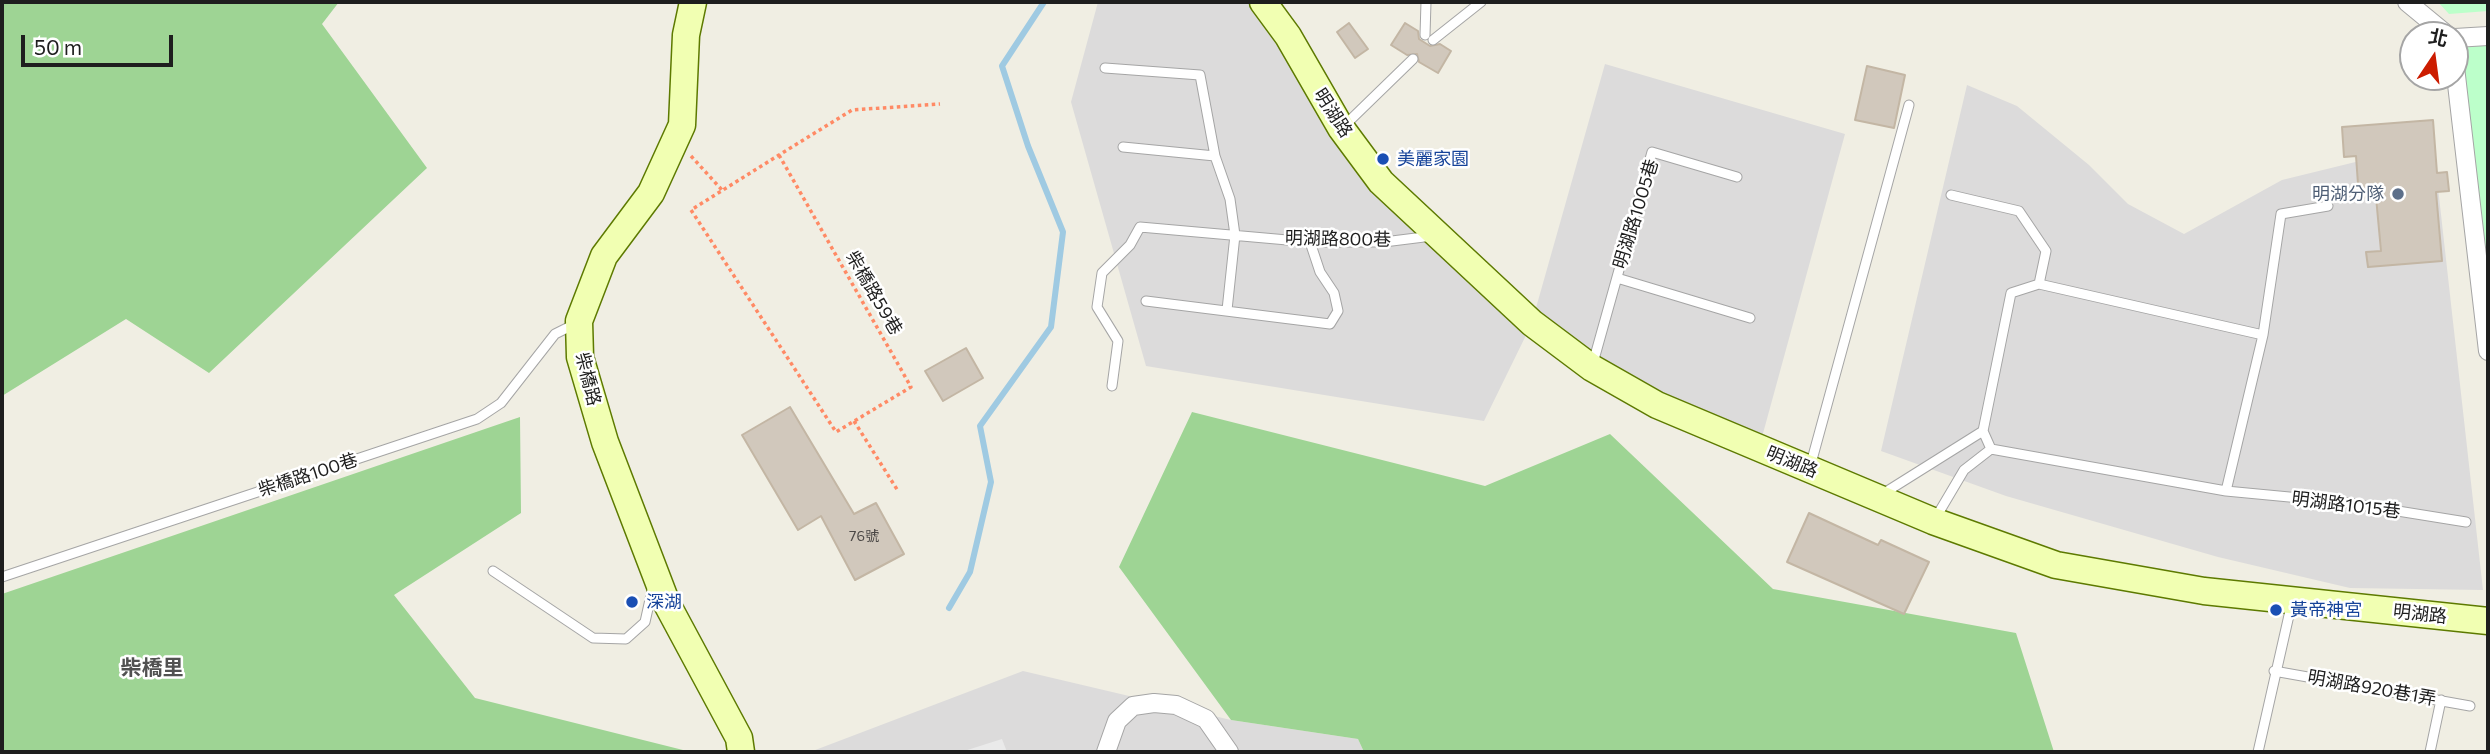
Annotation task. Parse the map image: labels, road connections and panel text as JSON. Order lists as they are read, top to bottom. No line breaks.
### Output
{"streets":{"street":["明湖路","柴橋路"],"lane":["明湖路1005巷","明湖路800巷","柴橋路100巷","明湖路1015巷","明湖路920巷1弄"],"path":["柴橋路59巷"]},"crossings":[["明湖路","明湖路1005巷"],["明湖路","明湖路800巷"],["柴橋路","柴橋路100巷"]],"districts":["柴橋里"],"places":["美麗家園","明湖分隊","深湖","黃帝神宮"],"house_numbers":["76號"],"scale_bar":"50 m","north":"top"}
